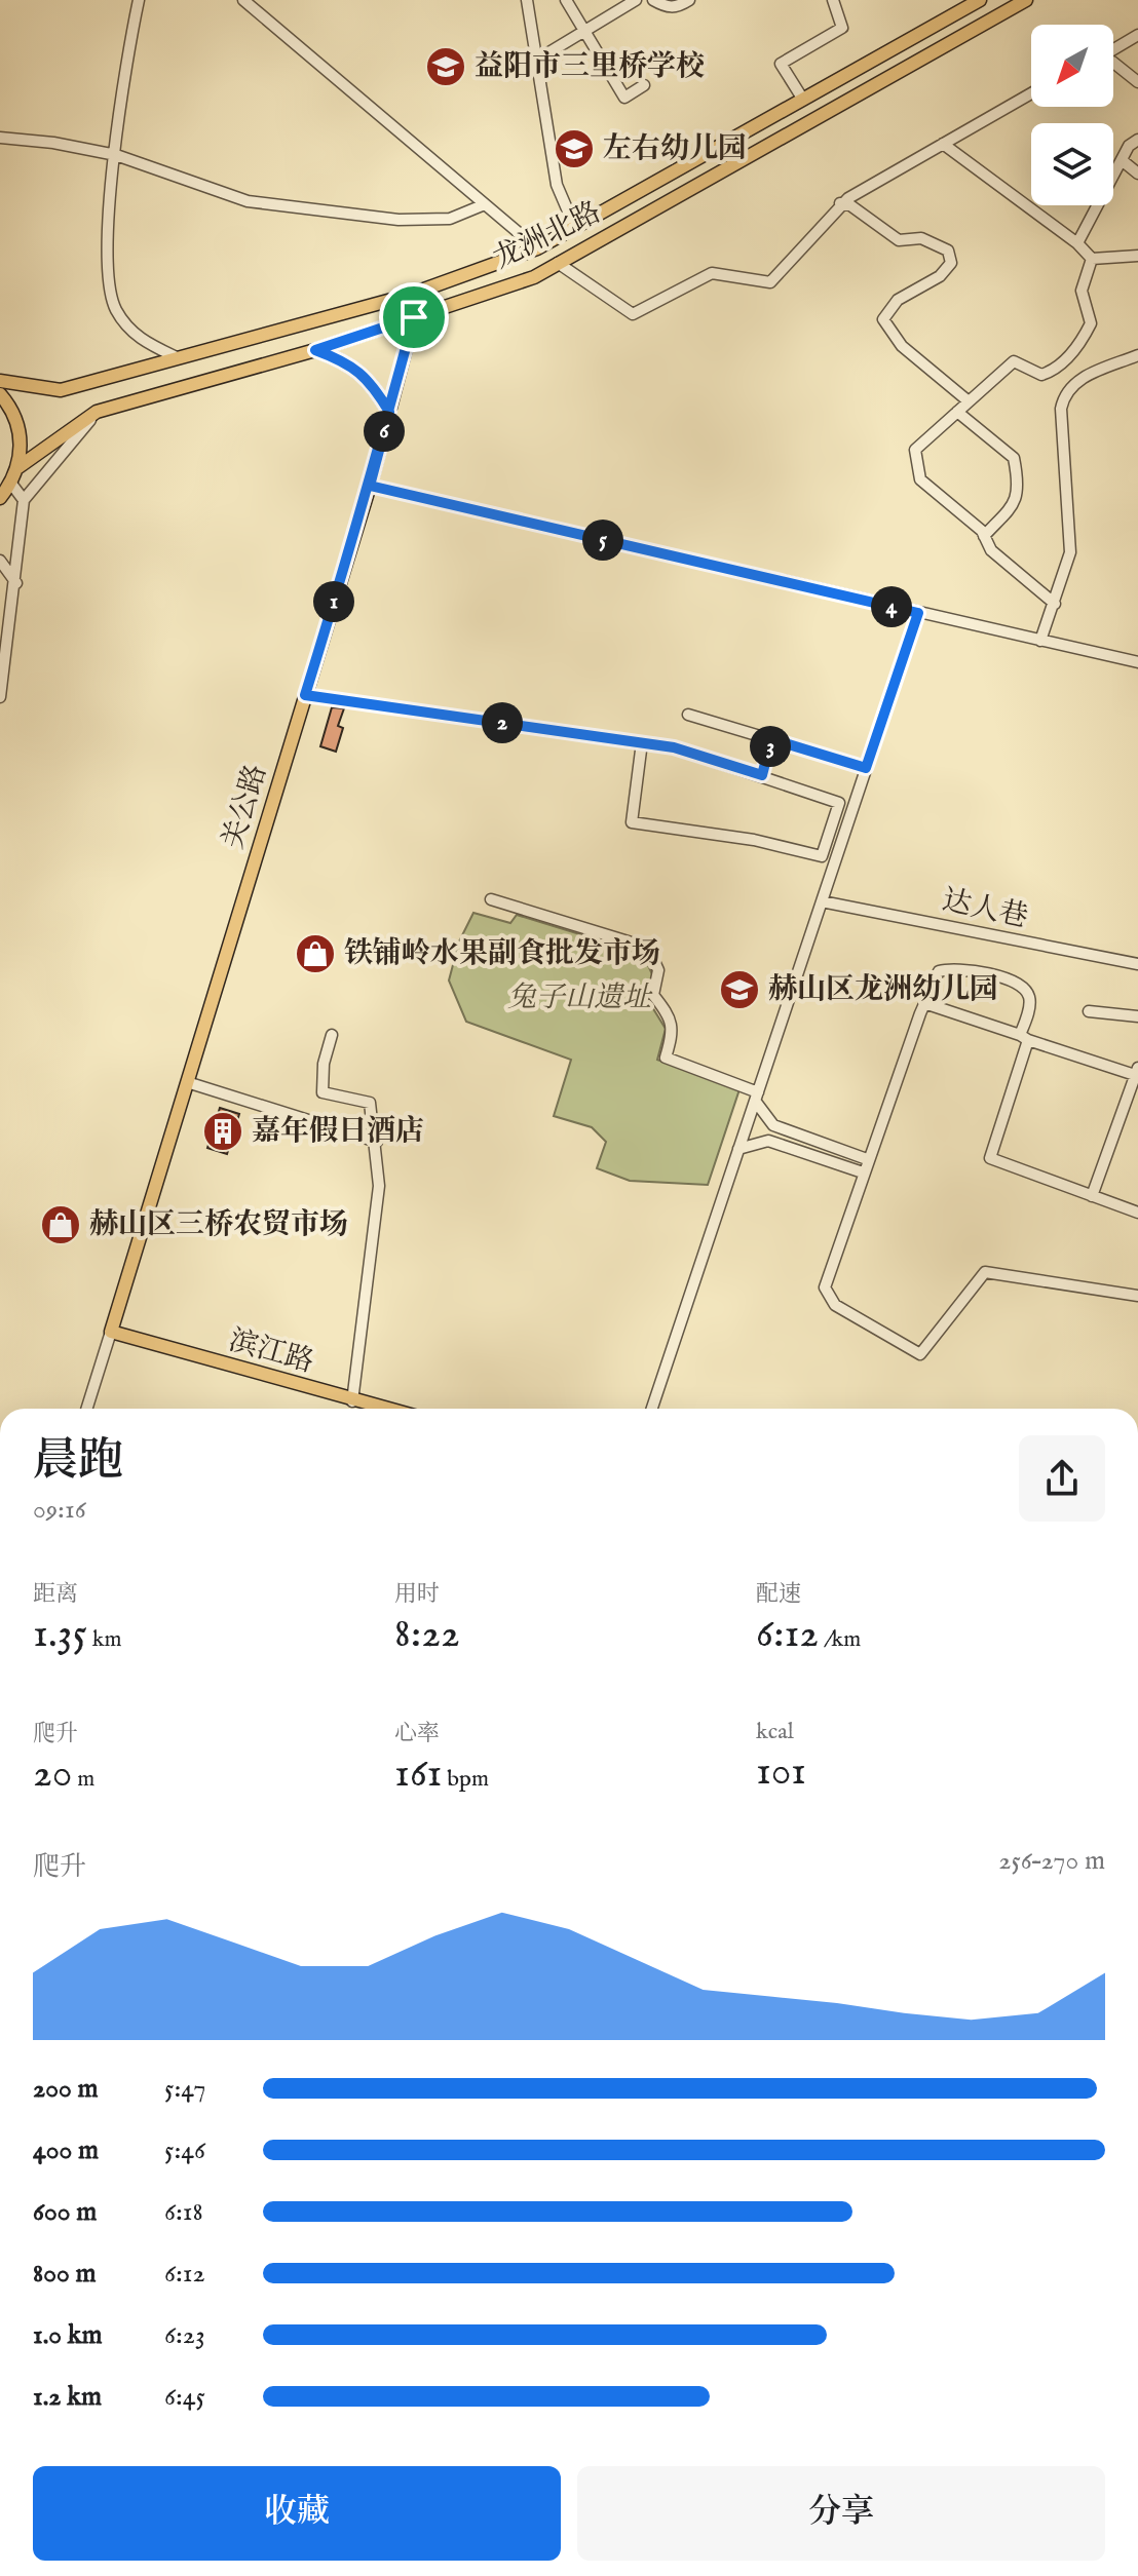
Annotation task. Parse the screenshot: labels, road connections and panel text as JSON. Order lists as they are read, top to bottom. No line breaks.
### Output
{"streets":{"main road":["龙洲北路","关公路","滨江路"],"street":["达人巷"]},"crossings":[["龙洲北路","关公路"],["关公路","滨江路"]],"parks":["兔子山遗址"],"places":{"school or university":["益阳市三里桥学校","左右幼儿园","赫山区龙洲幼儿园"],"shop":["铁铺岭水果副食批发市场","赫山区三桥农贸市场"],"building":["嘉年假日酒店"]},"north":"bottom left","page":{"pins":["6","5","1","4","2","3"],"heading":["晨跑","09:16"],"stats":[["距离","1.35 km"],["用时","8:22"],["配速","6:12 /km"],["爬升","20 m"],["心率","161 bpm"],["kcal","101"]],"chart":["爬升","256–270 m"],"list":[{"name":"200 m","note":"5:47"},{"name":"400 m","note":"5:46"},{"name":"600 m","note":"6:18"},{"name":"800 m","note":"6:12"},{"name":"1.0 km","note":"6:23"},{"name":"1.2 km","note":"6:45"}],"buttons":["收藏","分享"]}}
